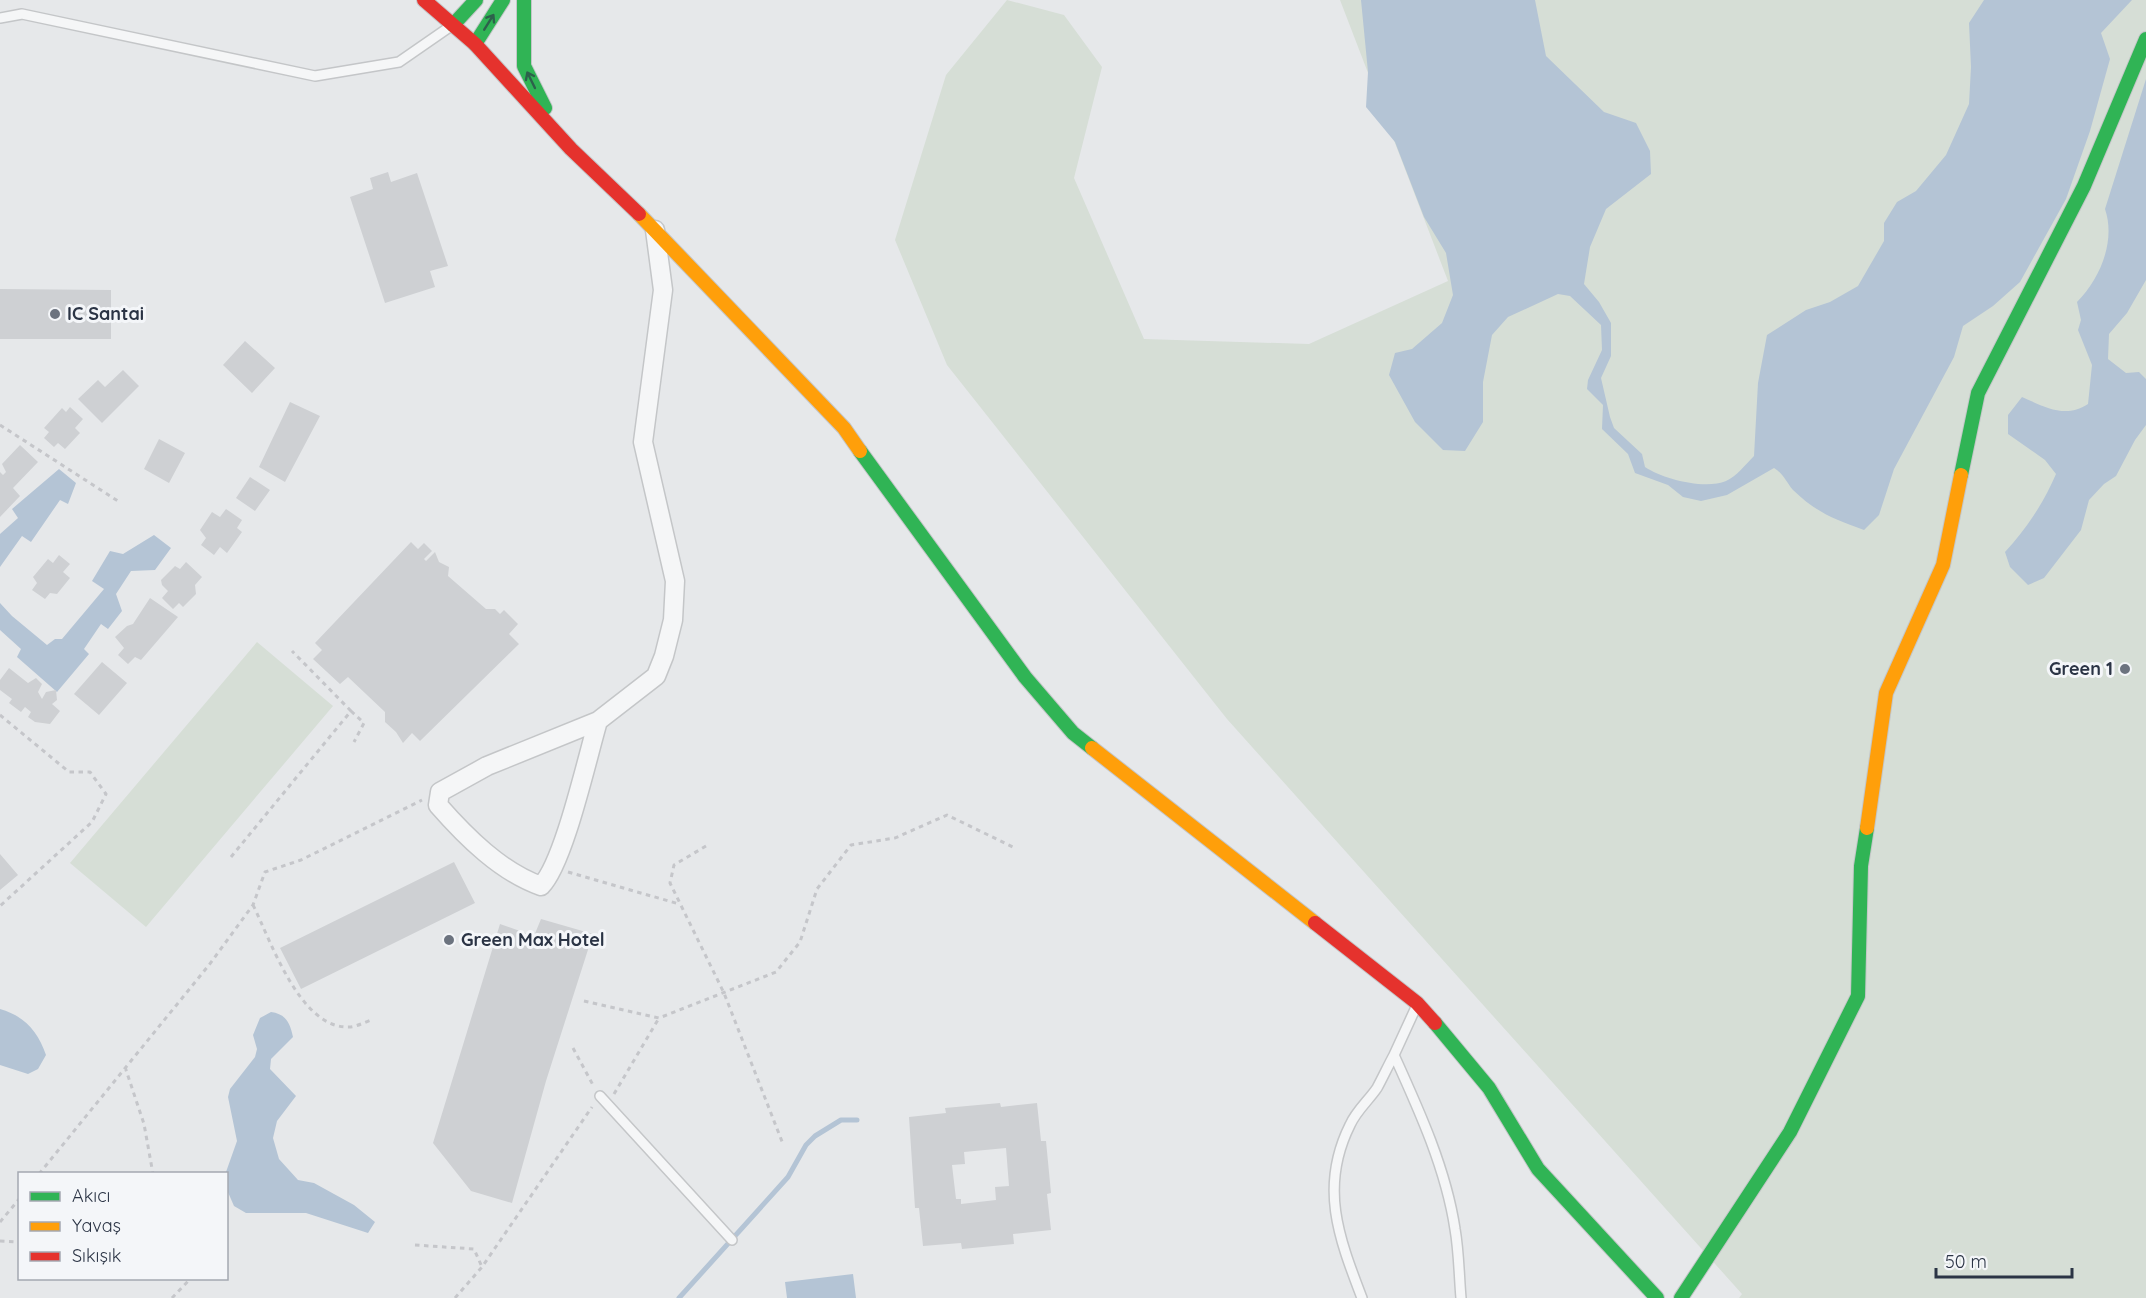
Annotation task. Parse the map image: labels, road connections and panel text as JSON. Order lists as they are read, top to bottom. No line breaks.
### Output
{"places":["IC Santai","Green 1","Green Max Hotel"],"legend":["Akıcı","Yavaş","Sıkışık"],"scale_bar":"50 m"}
